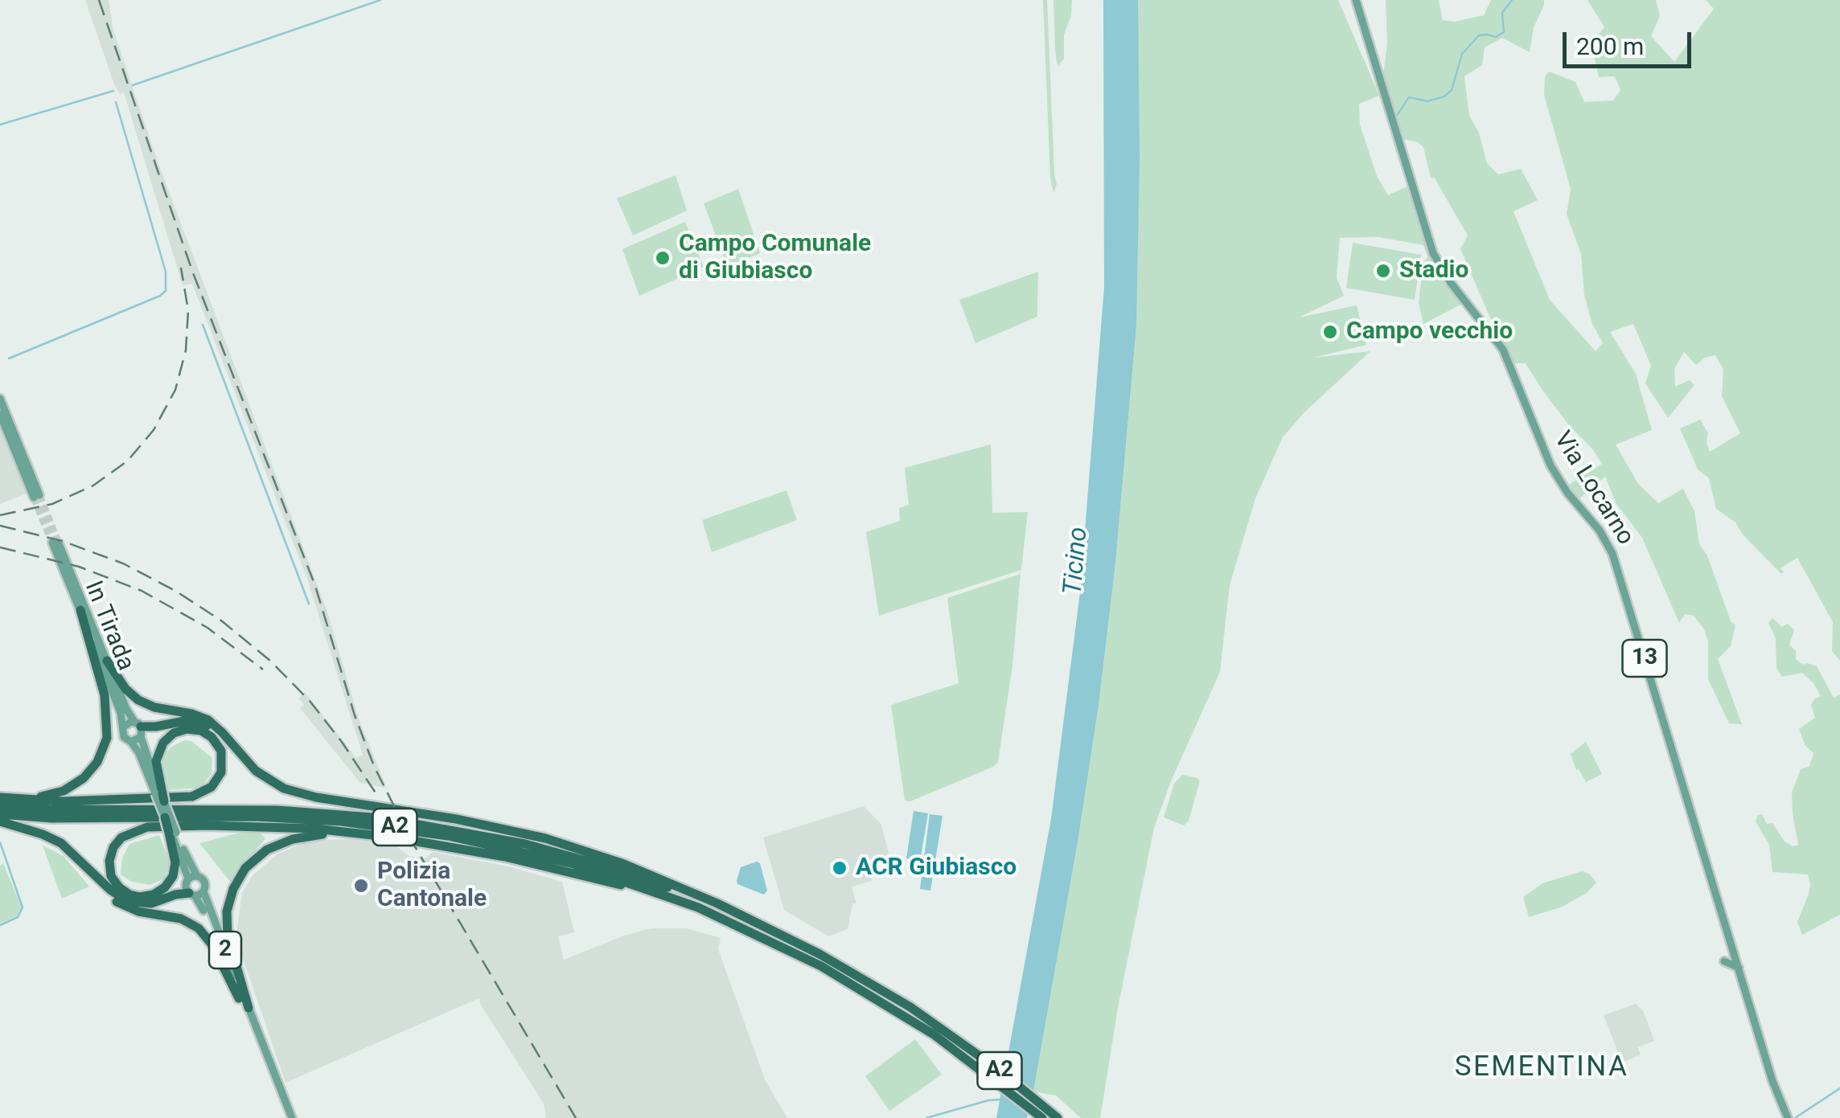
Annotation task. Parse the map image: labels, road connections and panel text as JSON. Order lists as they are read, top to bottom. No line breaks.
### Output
{"streets":{"highway":["A2"],"main road":["Via Locarno","In Tirada","13","2"]},"crossings":[["In Tirada","A2"],["A2","2"]],"districts":["SEMENTINA"],"water":["Ticino"],"places":["Campo Comunale di Giubiasco","Stadio","Campo vecchio","ACR Giubiasco","Polizia Cantonale"],"scale_bar":"200 m"}
